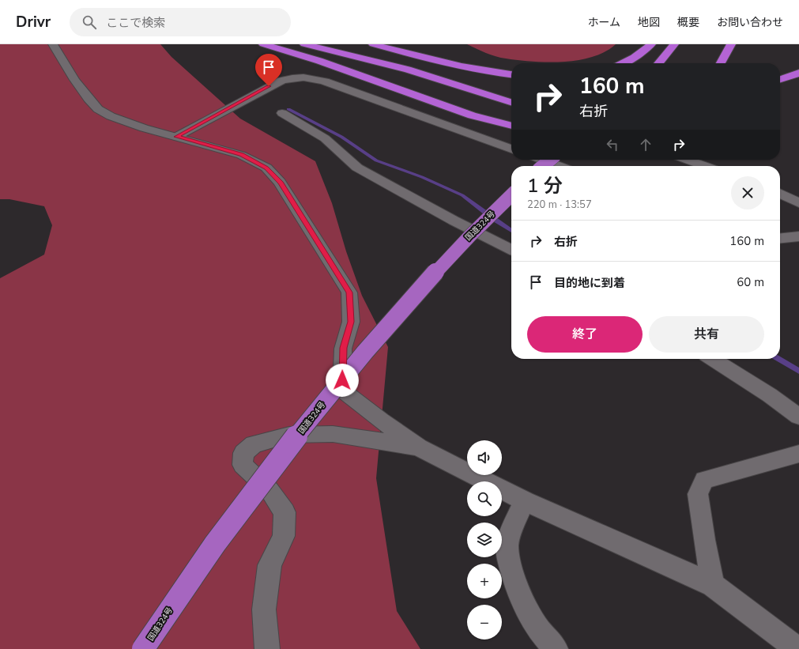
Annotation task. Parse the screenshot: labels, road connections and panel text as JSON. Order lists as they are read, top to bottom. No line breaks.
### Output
{"streets":{"highway":["国道324号"]},"page":{"header":"Drivr","search":"ここで検索","nav":["ホーム","地図","概要","お問い合わせ"],"turn":["160 m","右折"],"heading":["1 分","220 m · 13:57"],"list":[{"name":"右折","value":"160 m"},{"name":"目的地に到着","value":"60 m"}],"buttons":["終了","共有"],"map_buttons":["+","−"]}}
